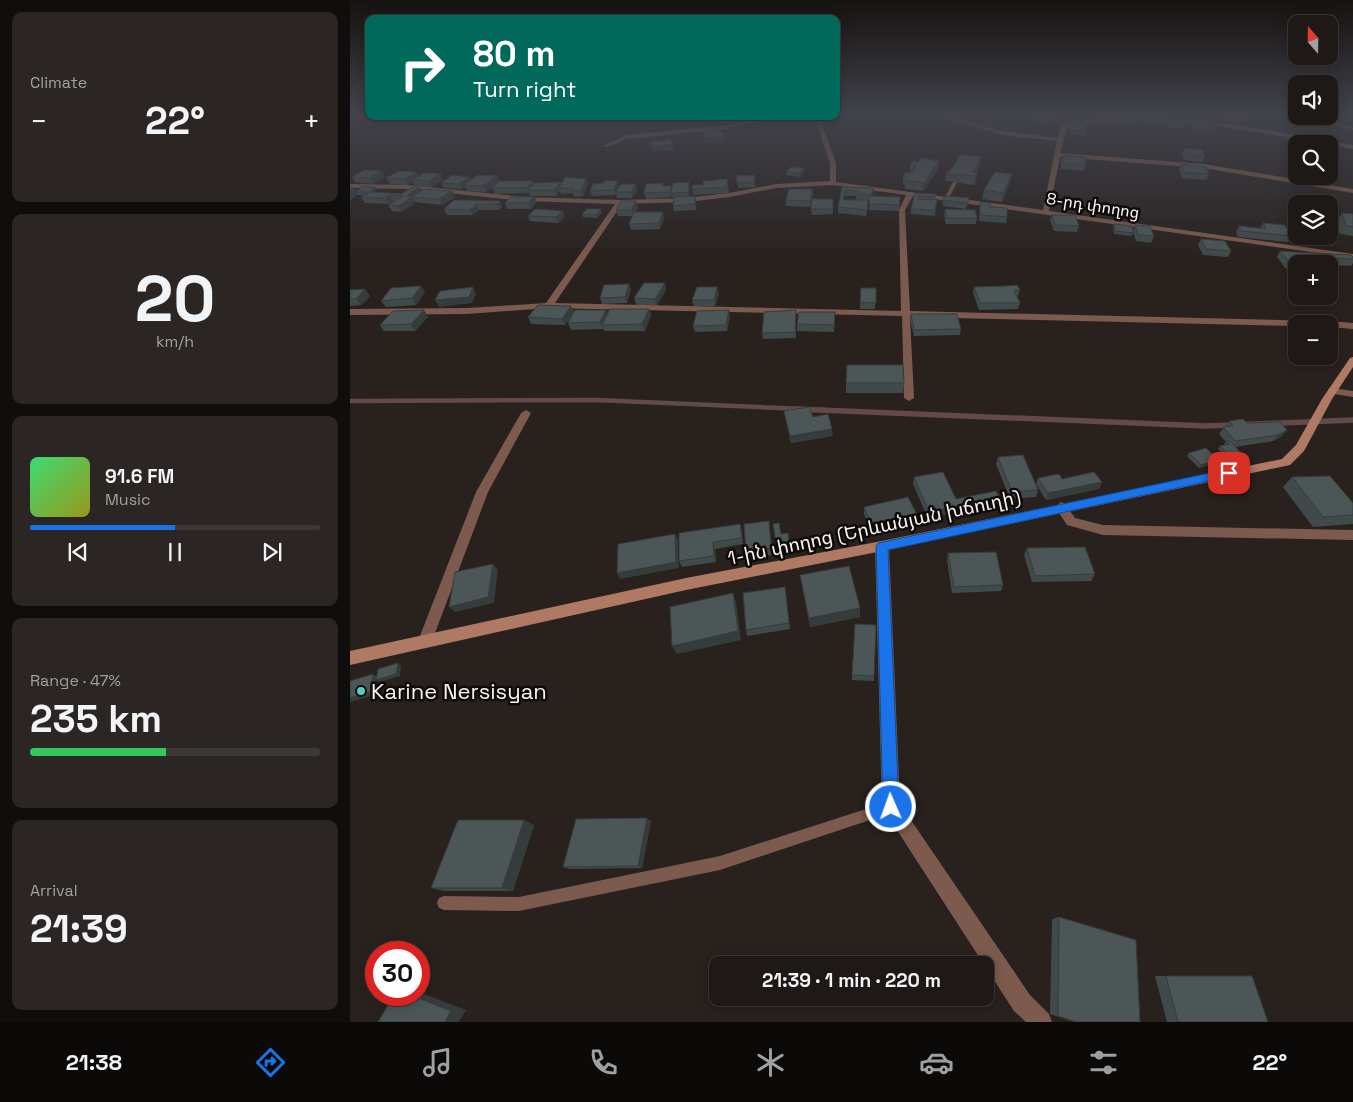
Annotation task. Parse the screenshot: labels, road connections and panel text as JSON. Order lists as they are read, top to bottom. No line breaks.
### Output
{"streets":{"main road":["1-ին փողոց (Երևանյան խճուղի)"],"street":["8-րդ փողոց"]},"places":["Karine Nersisyan"],"north":"top","page":{"tile":["Climate",["20","km/h"],["Range · 47%","235 km"],["Arrival","21:39"]],"map_buttons":["+","−"],"turn":["80 m","Turn right"],"heat":["−","22°","+"],"song":["91.6 FM","Music"],"limit":"30","trip":"21:39 · 1 min · 220 m","tabs":["21:38","22°"]}}
